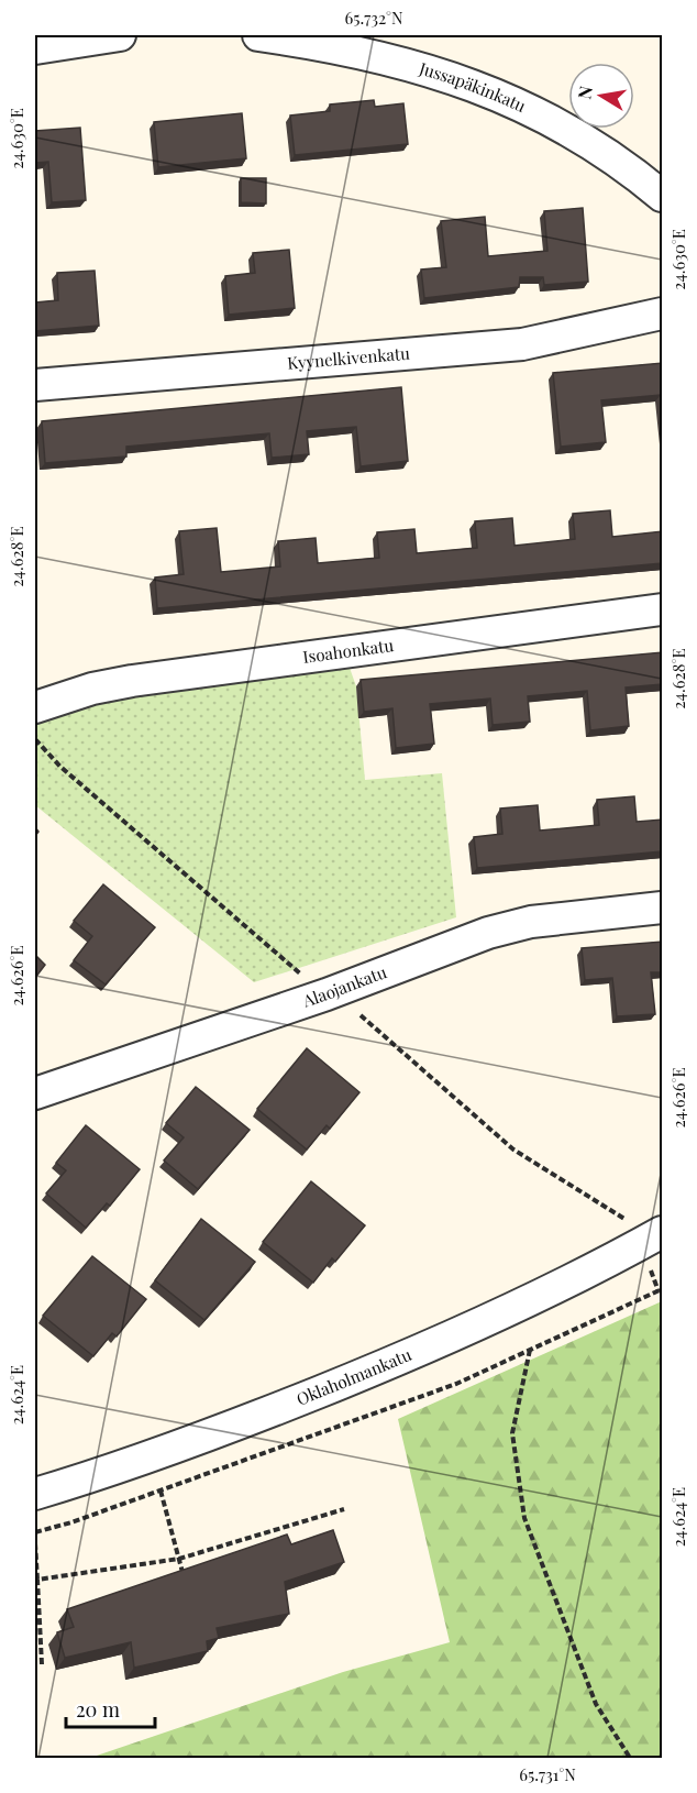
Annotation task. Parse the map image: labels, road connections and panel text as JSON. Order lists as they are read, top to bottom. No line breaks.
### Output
{"streets":{"street":["Jussapäkinkatu","Kyynelkivenkatu","Isoahonkatu","Alaojankatu","Oklaholmankatu"]},"scale_bar":"20 m","north":"left","coordinates":["65.732°N","24.630°E","24.628°E","24.626°E","24.624°E","65.731°N"]}
